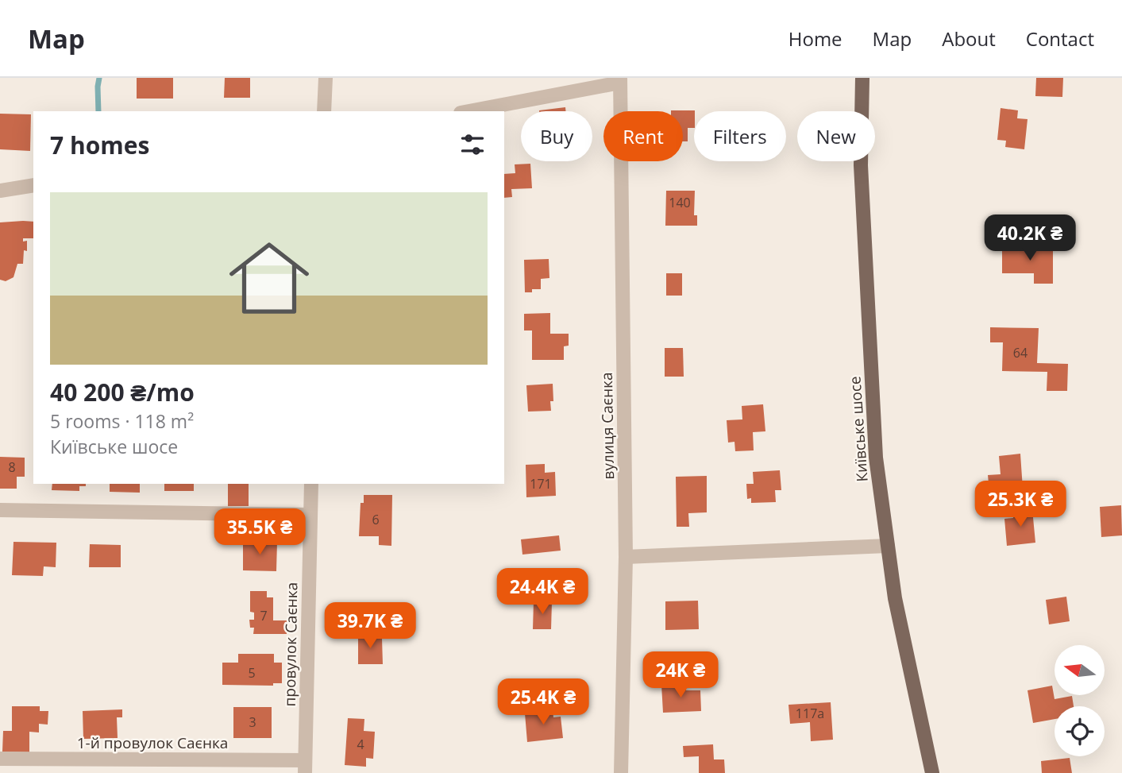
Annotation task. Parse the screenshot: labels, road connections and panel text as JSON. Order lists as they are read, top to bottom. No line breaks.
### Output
{"streets":{"main road":["Київське шосе"],"street":["вулиця Саєнка","провулок Саєнка","1-й провулок Саєнка"]},"crossings":[["провулок Саєнка","1-й провулок Саєнка"]],"house_numbers":["140","64","8","171","6","7","5","117а","3","4"],"north":"left","page":{"header":"Map","nav":["Home","Map","About","Contact"],"chip":["Buy","Rent","Filters","New"],"heading":"7 homes","list":[{"name":"40 200 ₴/mo","note":"5 rooms · 118 m² · Київське шосе"}],"price":["40.2K ₴","25.3K ₴","35.5K ₴","24.4K ₴","39.7K ₴","24K ₴","25.4K ₴"]}}
